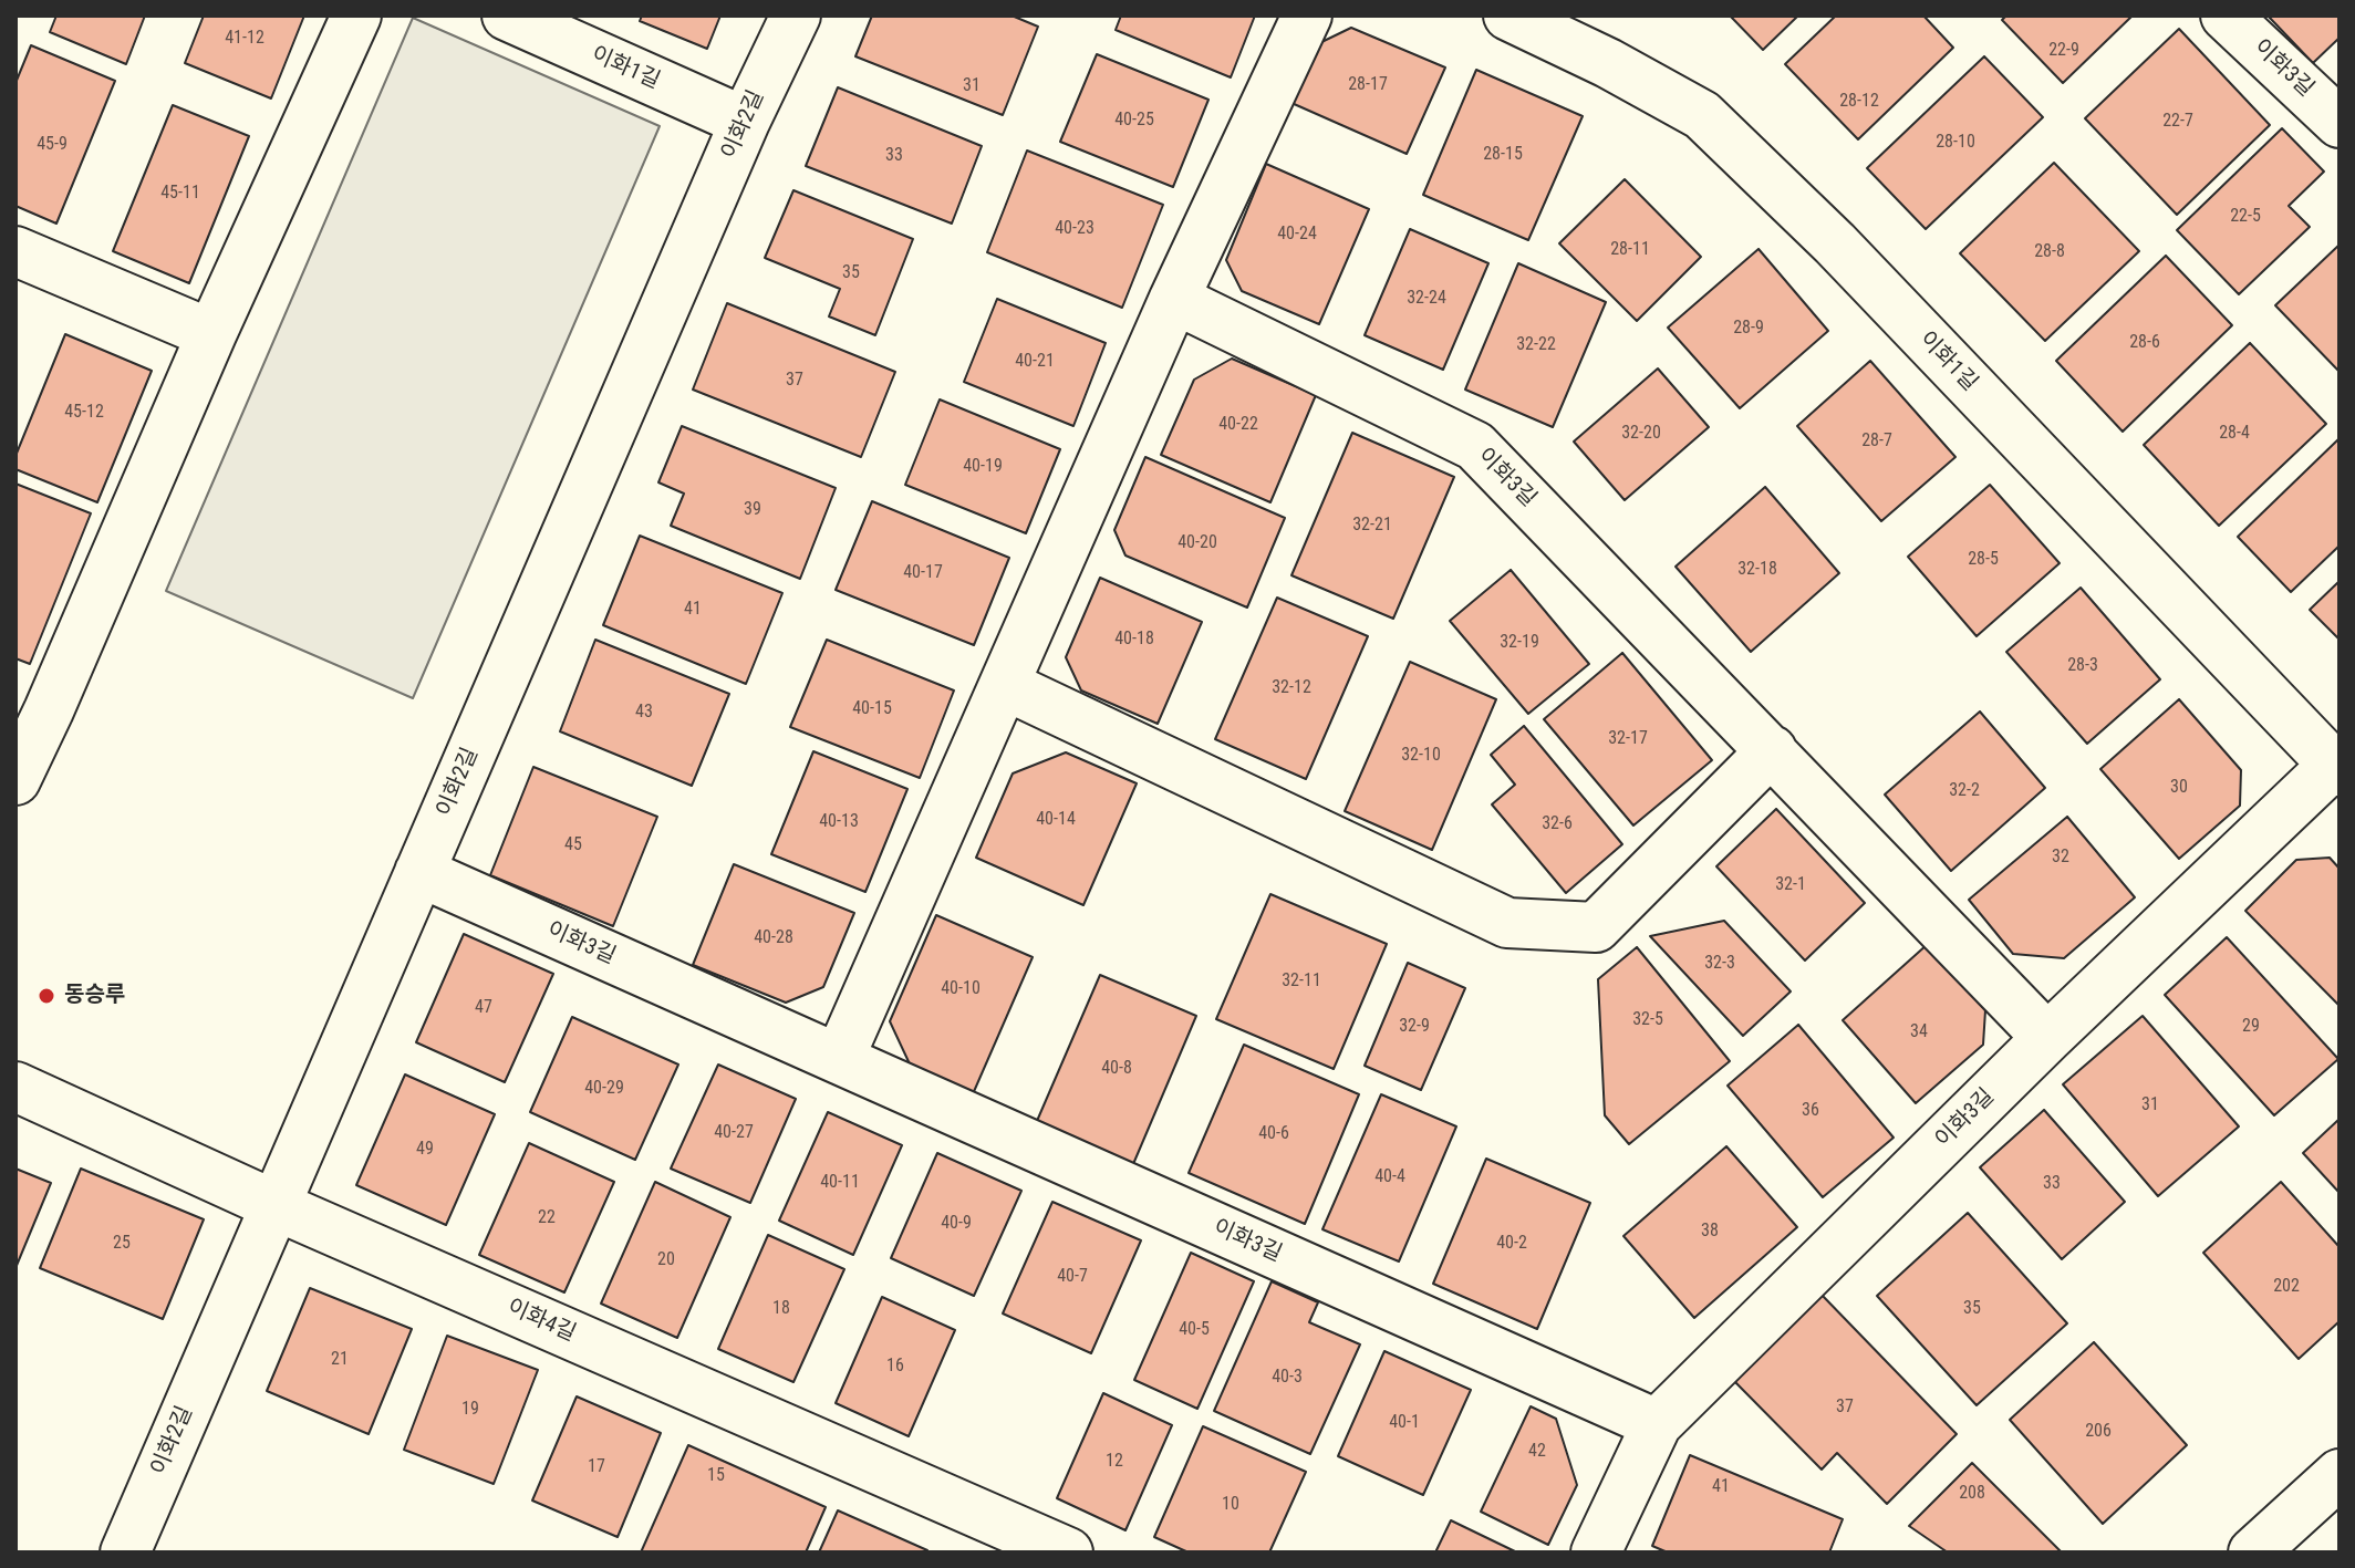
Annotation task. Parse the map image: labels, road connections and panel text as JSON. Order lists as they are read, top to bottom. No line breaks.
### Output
{"streets":{"street":["이화1길","이화3길","이화2길","이화4길"]},"crossings":[["이화1길","이화3길"],["이화1길","이화2길"],["이화3길","이화2길"],["이화2길","이화4길"]],"places":["동승루"],"house_numbers":["41-12","22-9","28-17","31","28-12","40-25","22-7","28-10","45-9","28-15","33","45-11","22-5","40-23","40-24","28-11","28-8","35","32-24","28-9","28-6","32-22","40-21","37","45-12","40-22","32-20","28-4","28-7","40-19","39","32-21","40-20","28-5","32-18","40-17","41","40-18","32-19","28-3","32-12","40-15","43","32-17","32-10","30","32-2","40-14","40-13","32-6","45","32","32-1","40-28","32-3","32-11","40-10","47","32-5","32-9","29","34","40-8","40-29","31","36","40-27","40-6","49","40-4","40-11","33","22","40-9","38","25","40-2","20","40-7","202","18","35","40-5","21","16","40-3","37","19","40-1","206","42","12","17","15","41","208","10"]}
